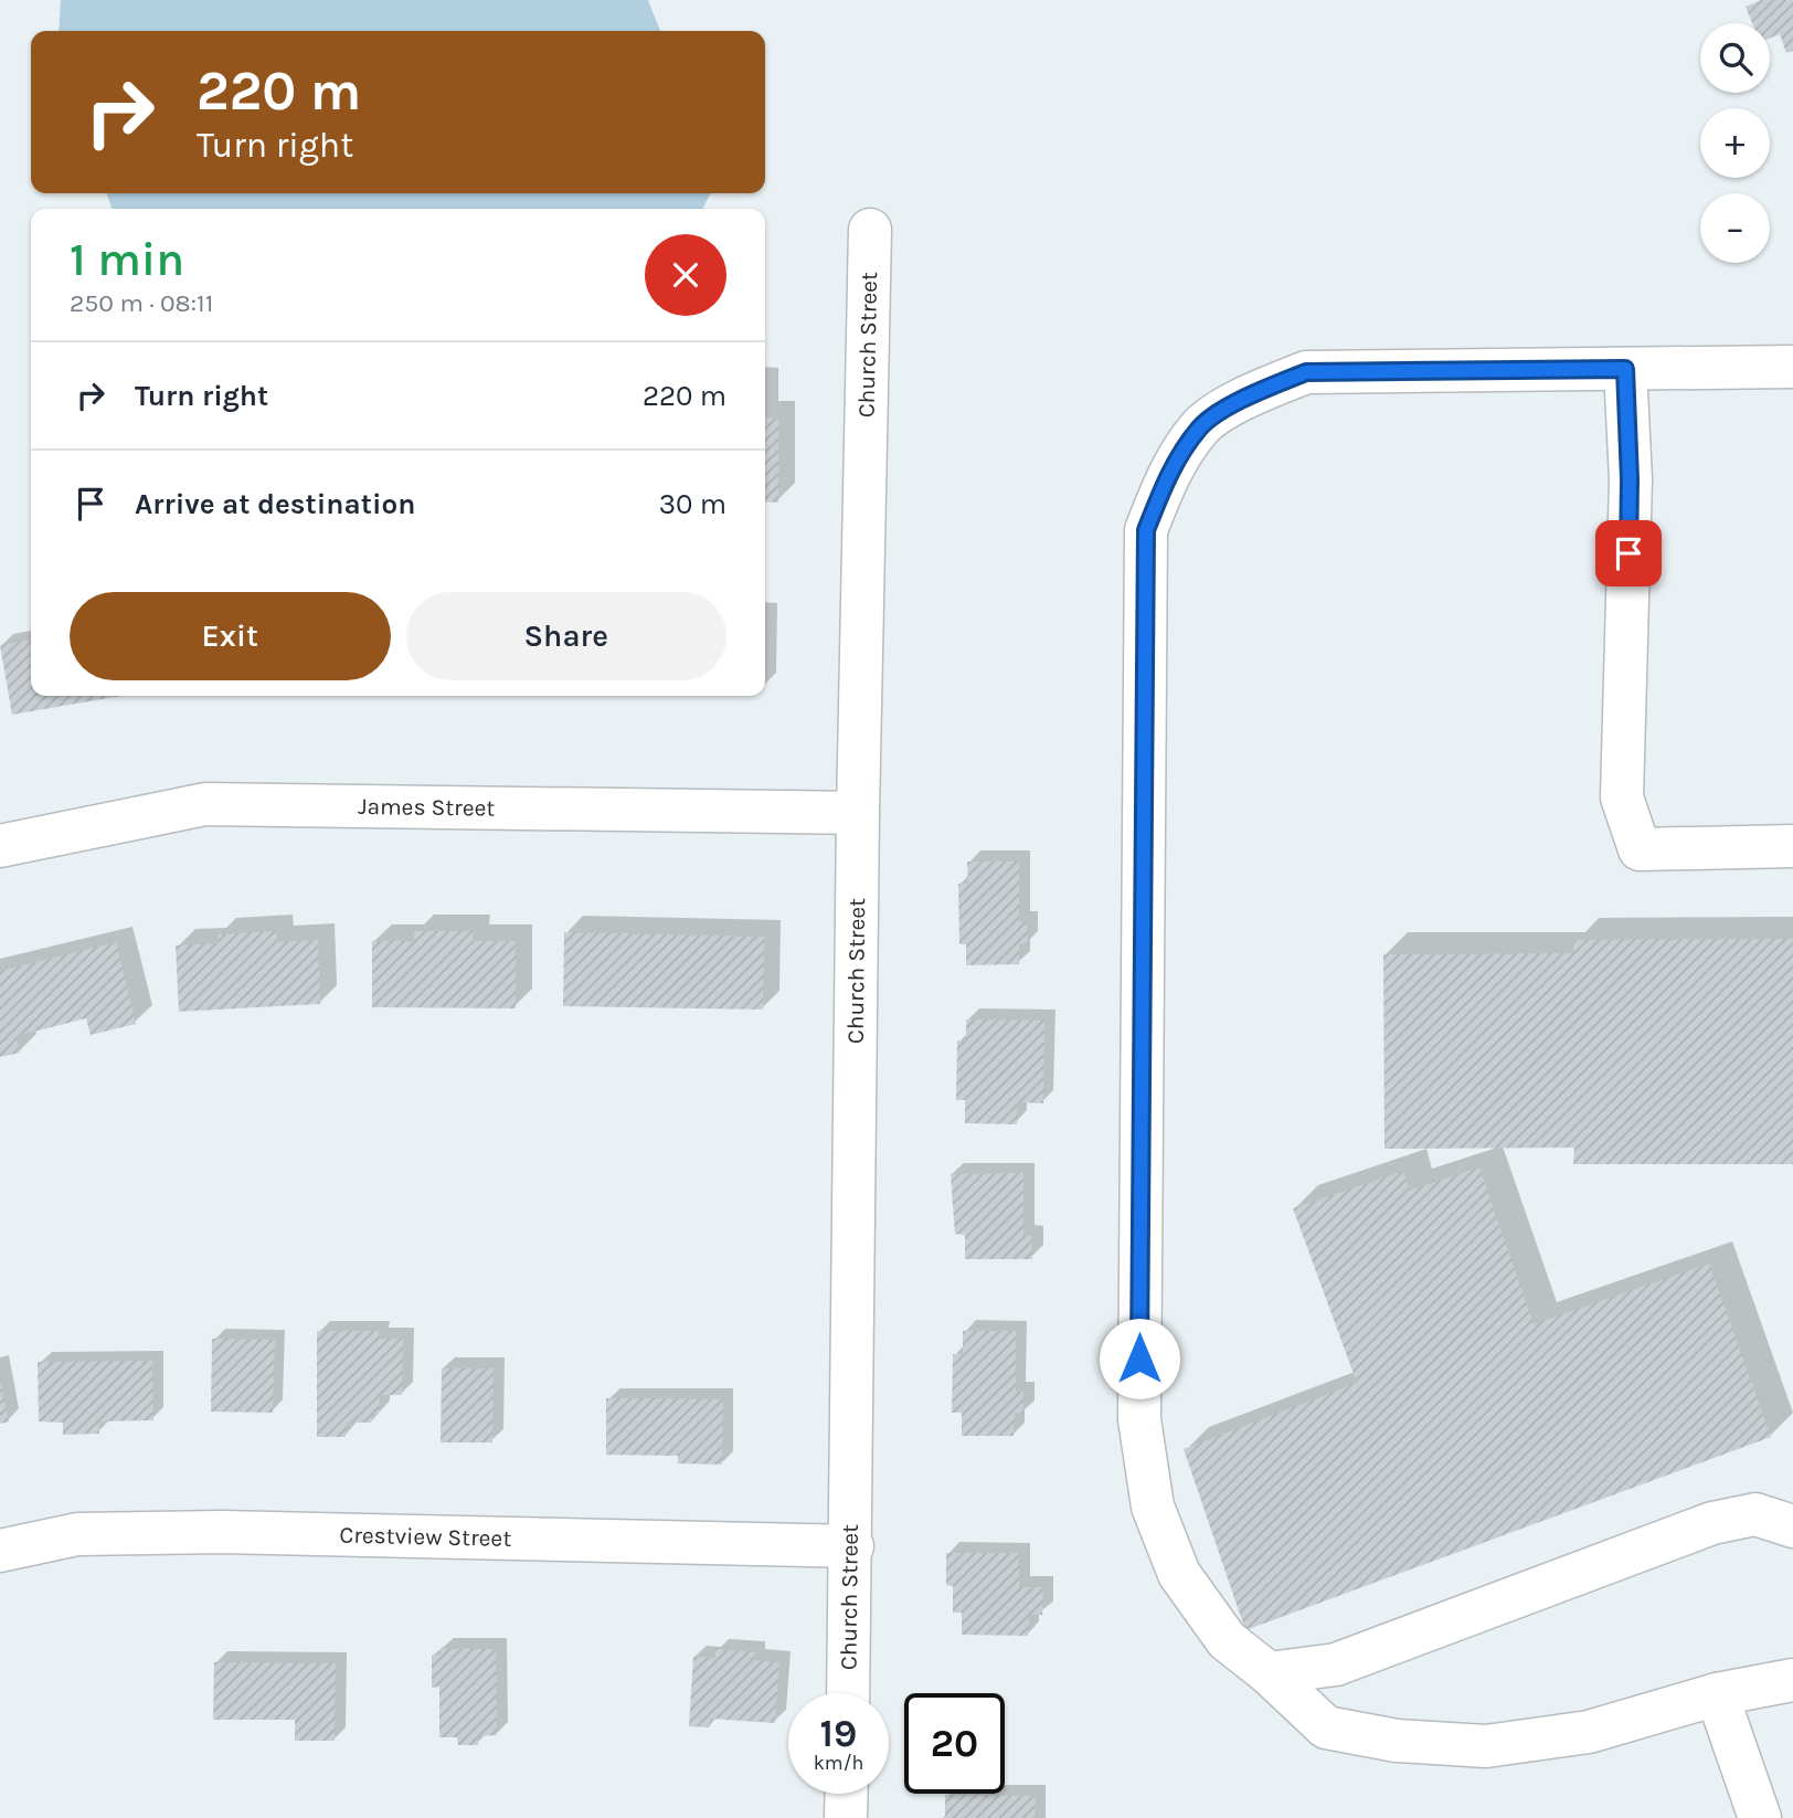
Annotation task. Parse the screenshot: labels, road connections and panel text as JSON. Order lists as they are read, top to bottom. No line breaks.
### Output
{"streets":{"street":["Church Street","James Street","Crestview Street"]},"crossings":[["Church Street","James Street"],["Church Street","Crestview Street"]],"page":{"map_buttons":["+","−"],"turn":["220 m","Turn right"],"heading":["1 min","250 m · 08:11"],"list":[{"name":"Turn right","value":"220 m"},{"name":"Arrive at destination","value":"30 m"}],"buttons":["Exit","Share"],"speed":"19 km/h","limit":"20"}}
